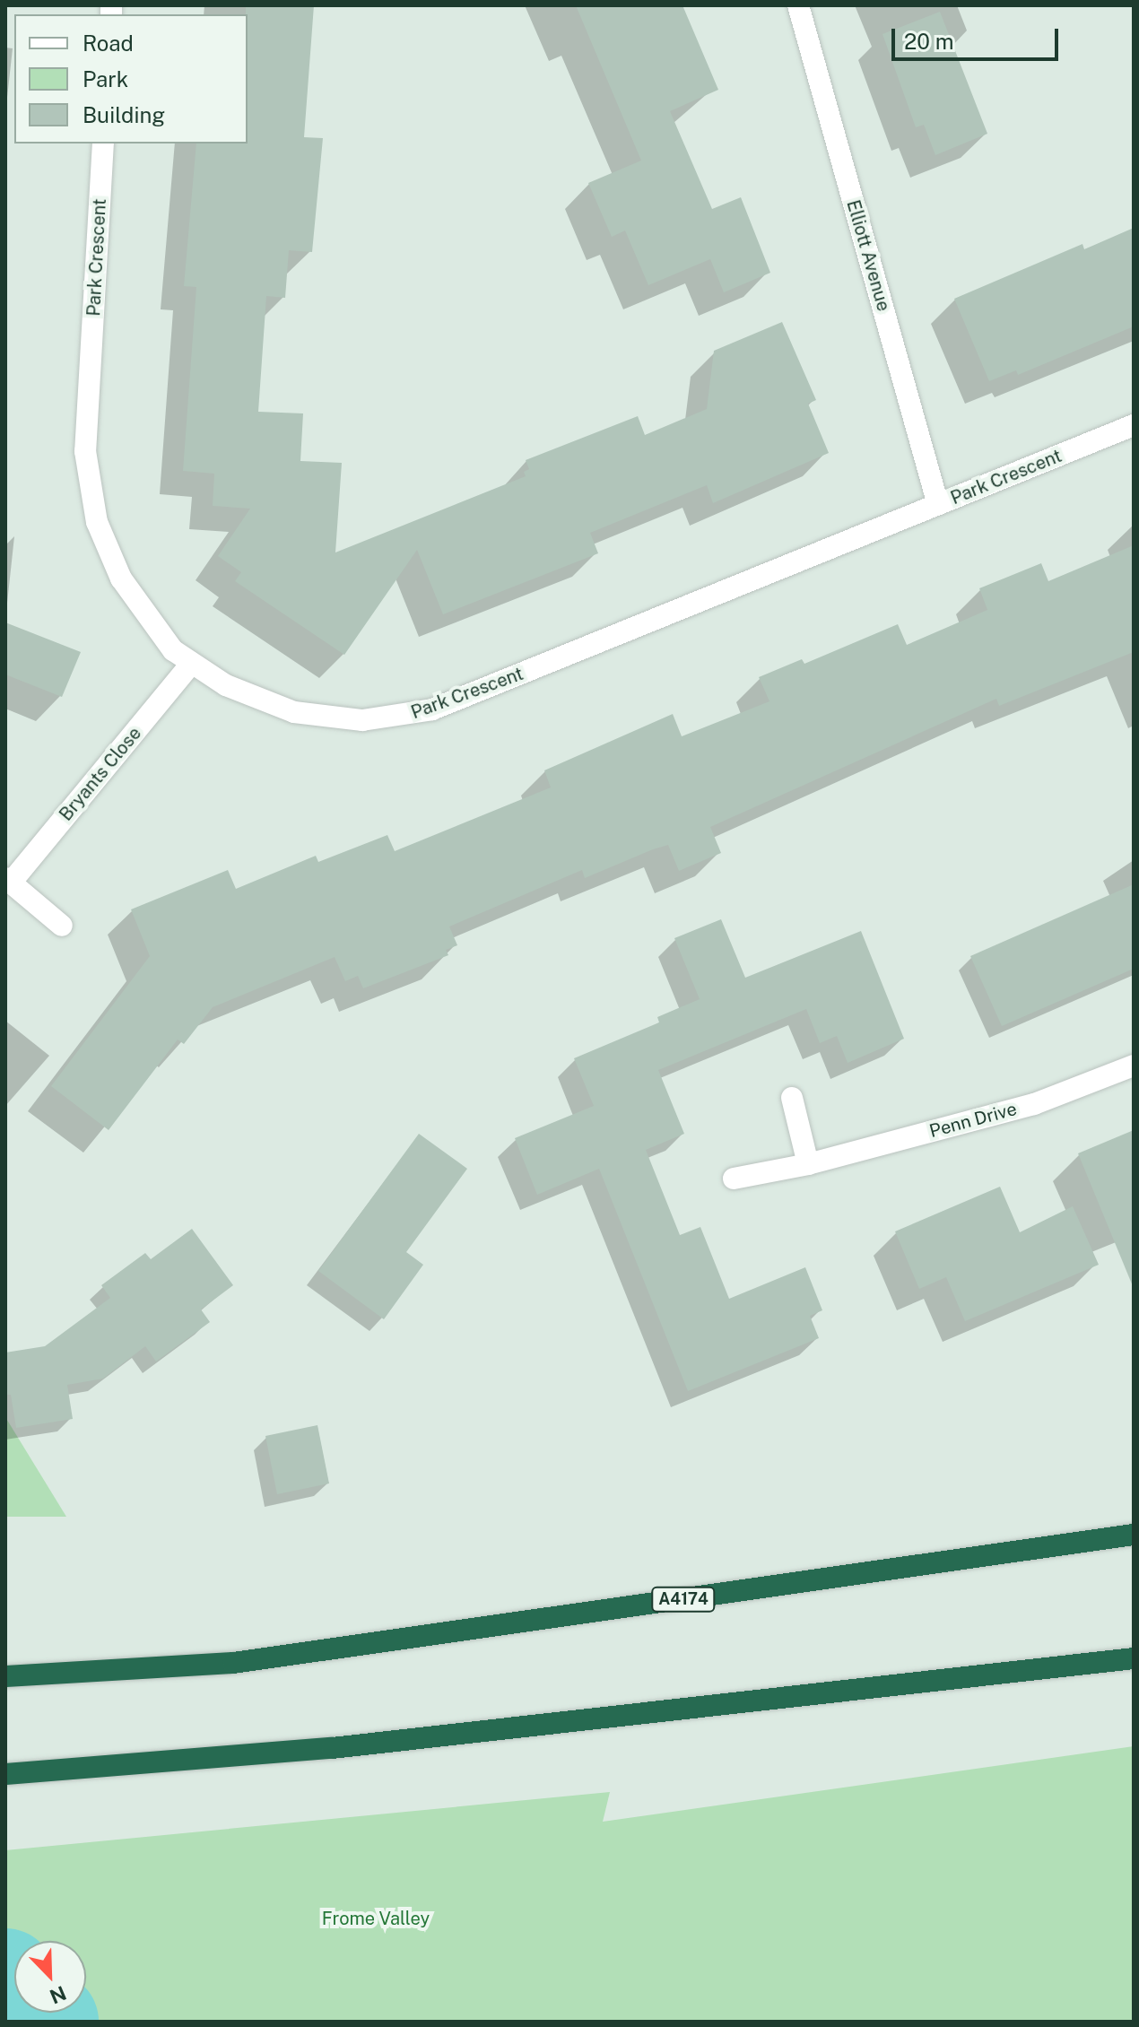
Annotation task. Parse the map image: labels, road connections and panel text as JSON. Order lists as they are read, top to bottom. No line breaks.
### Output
{"streets":{"highway":["A4174"],"street":["Elliott Avenue","Park Crescent","Bryants Close","Penn Drive"]},"crossings":[["Elliott Avenue","Park Crescent"],["Park Crescent","Bryants Close"]],"parks":["Frome Valley"],"legend":["Road","Park","Building"],"scale_bar":"20 m","north":"bottom right"}
